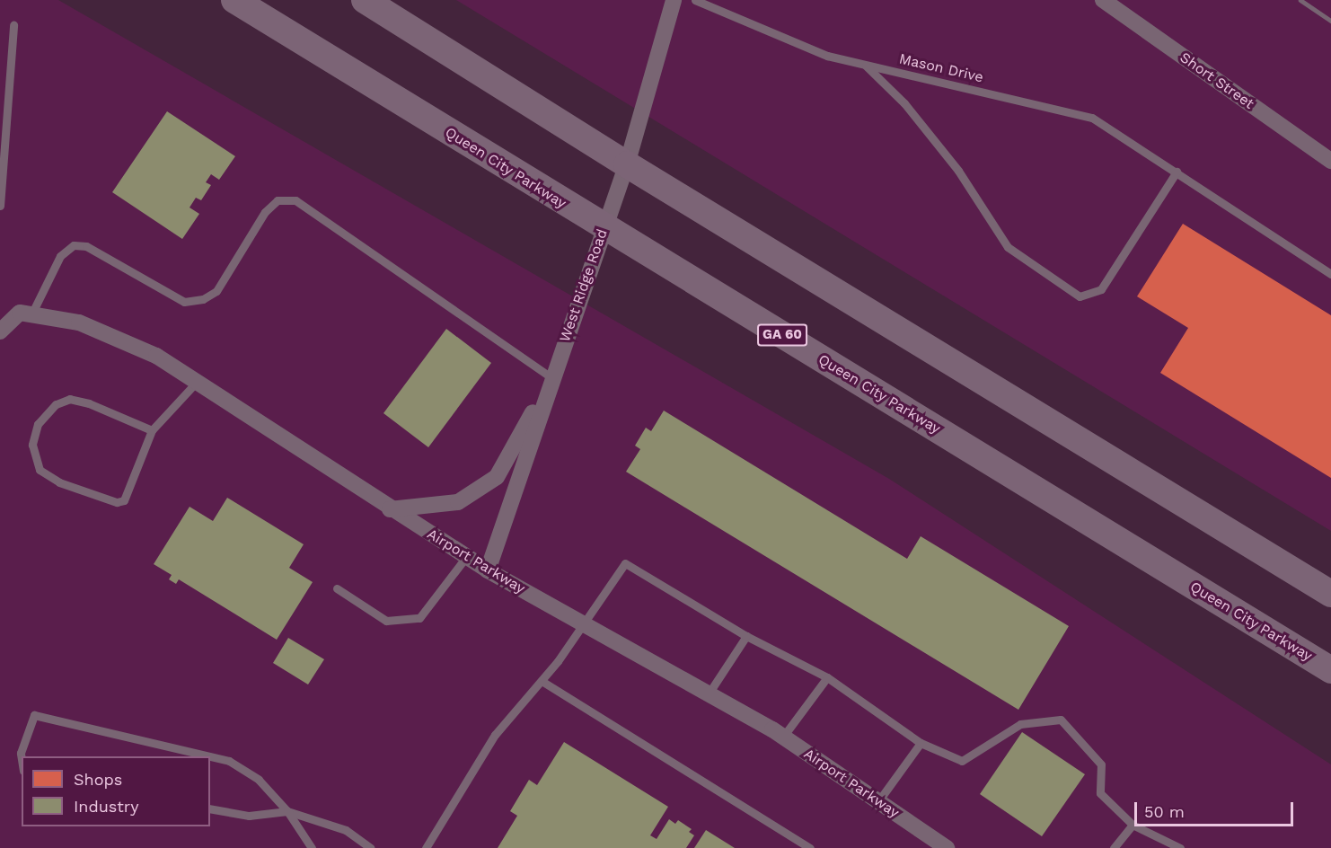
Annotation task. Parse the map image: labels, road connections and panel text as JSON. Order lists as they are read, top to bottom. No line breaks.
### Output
{"streets":{"main road":["Queen City Parkway","GA 60"],"street":["Short Street","West Ridge Road","Airport Parkway"],"lane":["Mason Drive"]},"crossings":[["Queen City Parkway","West Ridge Road"],["West Ridge Road","Airport Parkway"]],"legend":["Shops","Industry"],"scale_bar":"50 m"}
